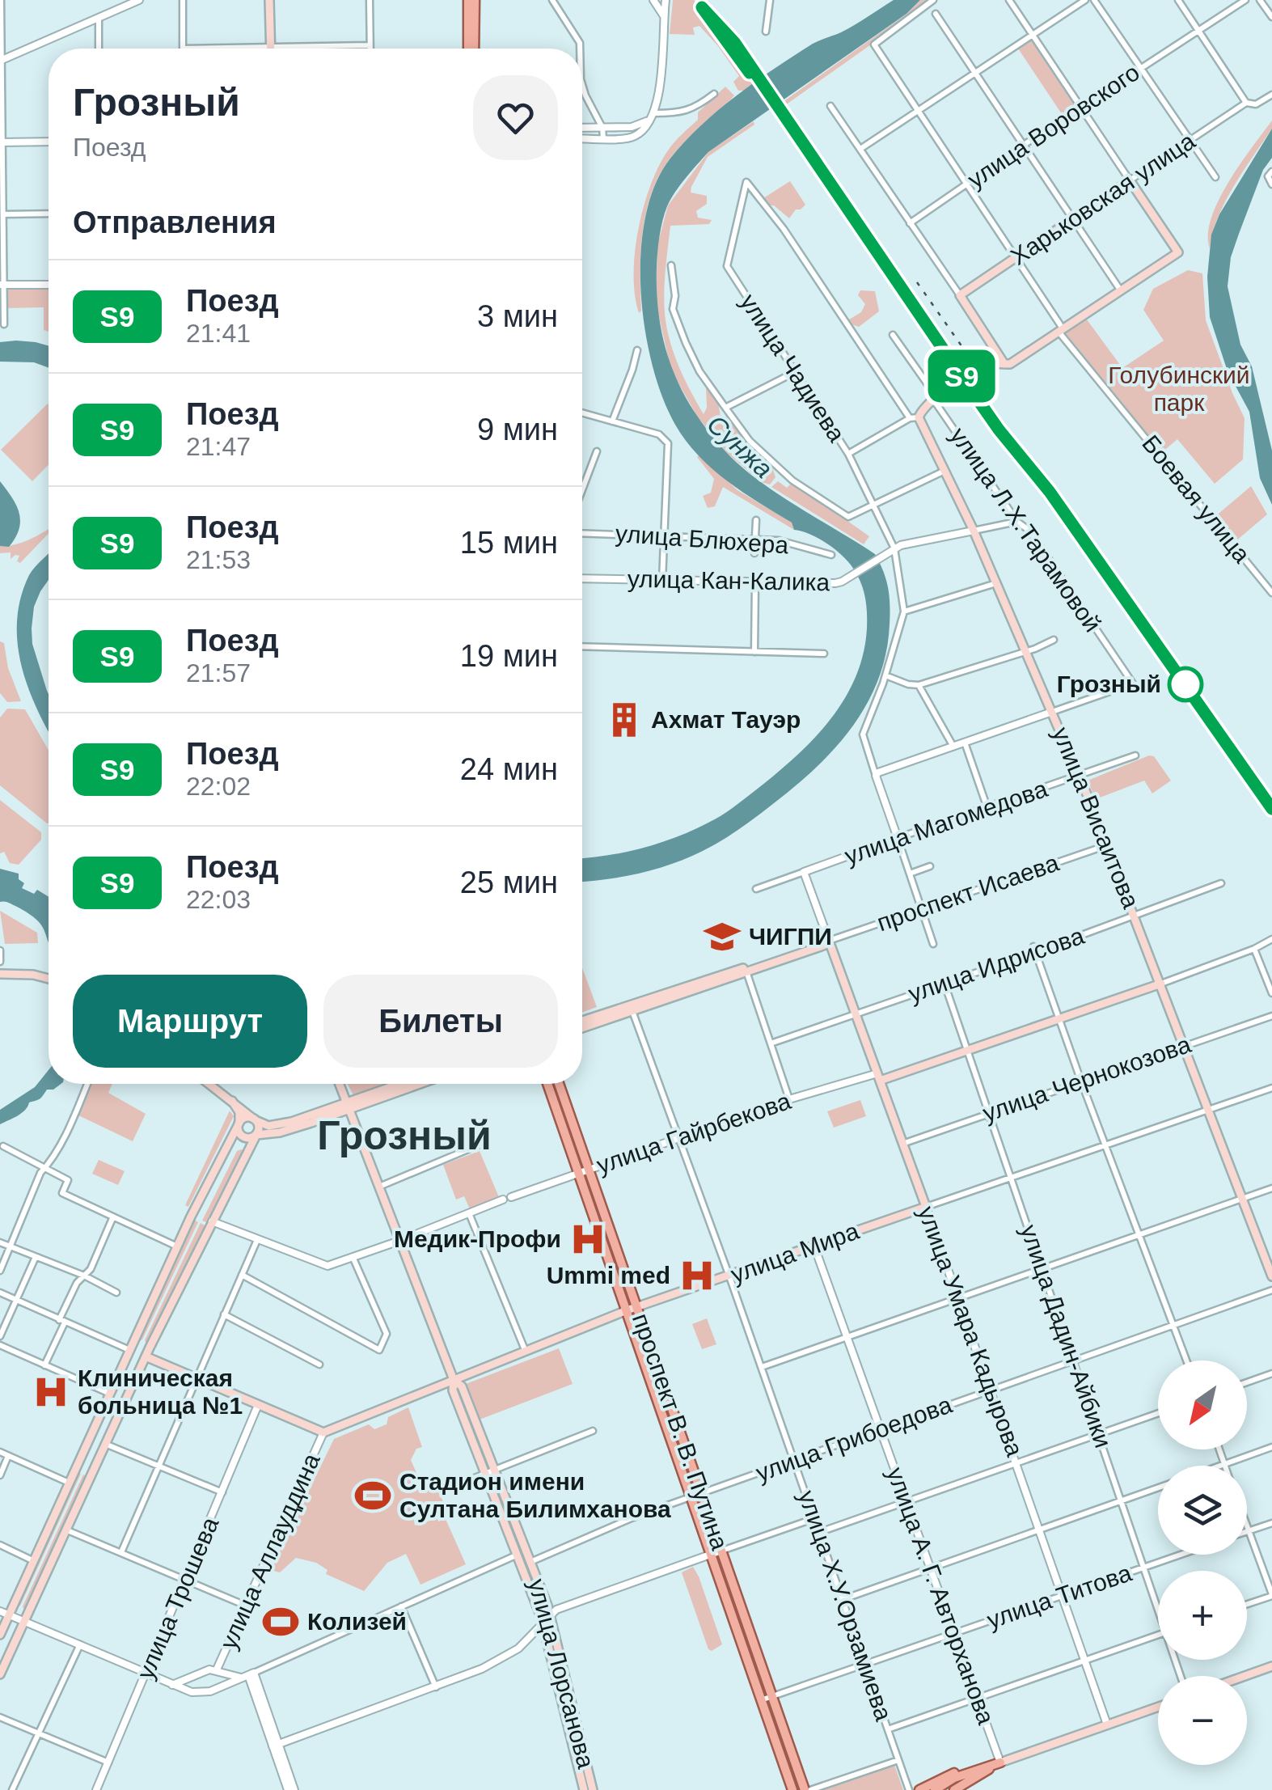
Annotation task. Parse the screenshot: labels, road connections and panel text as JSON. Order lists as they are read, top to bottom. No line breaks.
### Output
{"streets":{"main road":["Харьковская улица","улица Висаитова","улица Гайрбекова","улица Мира","улица Умара Кадырова","проспект В. В. Путина","улица Лорсанова"],"street":["улица Воровского","улица Чадиева","Боевая улица","улица Л.Х.Тарамовой","улица Блюхера","улица Кан-Калика","улица Магомедова","проспект Исаева","улица Идрисова","улица Чернокозова","улица Дадин-Айбики","улица Грибоедова","улица Аллауддина","улица А. Г. Авторханова","улица Титова","улица Трошева","улица Х.У.Орзамиева"]},"crossings":[["улица Воровского","Боевая улица"],["Харьковская улица","Боевая улица"],["улица Чадиева","улица Кан-Калика"],["улица Чадиева","улица Висаитова"],["улица Л.Х.Тарамовой","улица Кан-Калика"],["улица Л.Х.Тарамовой","улица Висаитова"],["улица Кан-Калика","улица Висаитова"],["улица Висаитова","улица Магомедова"],["улица Висаитова","проспект Исаева"],["улица Висаитова","улица Идрисова"],["улица Висаитова","улица Чернокозова"],["улица Висаитова","улица Гайрбекова"],["улица Висаитова","улица Мира"],["проспект Исаева","улица Умара Кадырова"],["улица Идрисова","улица Умара Кадырова"],["улица Идрисова","улица Дадин-Айбики"],["улица Чернокозова","улица Умара Кадырова"],["улица Чернокозова","улица Дадин-Айбики"],["улица Гайрбекова","улица Умара Кадырова"],["улица Гайрбекова","улица Дадин-Айбики"],["улица Гайрбекова","проспект В. В. Путина"],["улица Гайрбекова","улица Х.У.Орзамиева"],["улица Мира","улица Умара Кадырова"],["улица Мира","улица Дадин-Айбики"],["улица Мира","проспект В. В. Путина"],["улица Мира","улица Аллауддина"],["улица Мира","улица А. Г. Авторханова"],["улица Мира","улица Х.У.Орзамиева"],["улица Мира","улица Лорсанова"],["улица Умара Кадырова","улица Грибоедова"],["улица Умара Кадырова","улица Титова"],["улица Дадин-Айбики","улица Грибоедова"],["улица Дадин-Айбики","улица Титова"],["проспект В. В. Путина","улица Грибоедова"],["проспект В. В. Путина","улица Титова"],["улица Грибоедова","улица А. Г. Авторханова"],["улица Грибоедова","улица Х.У.Орзамиева"],["улица Грибоедова","улица Лорсанова"],["улица А. Г. Авторханова","улица Титова"],["улица Титова","улица Х.У.Орзамиева"]],"districts":["Грозный"],"water":["Сунжа"],"parks":["Голубинский парк"],"places":{"other":["Грозный"],"building":["Ахмат Тауэр"],"school or university":["ЧИГПИ"],"hospital":["Медик-Профи","Ummi med","Клиническая больница №1"],"sports":["Стадион имени Султана Билимханова","Колизей"]},"north":"bottom left","page":{"on_map":"S9","heading":[["Грозный","Поезд"],"Отправления"],"list":[{"mark":"S9","name":"Поезд","note":"21:41","value":"3 мин"},{"mark":"S9","name":"Поезд","note":"21:47","value":"9 мин"},{"mark":"S9","name":"Поезд","note":"21:53","value":"15 мин"},{"mark":"S9","name":"Поезд","note":"21:57","value":"19 мин"},{"mark":"S9","name":"Поезд","note":"22:02","value":"24 мин"},{"mark":"S9","name":"Поезд","note":"22:03","value":"25 мин"}],"buttons":["Маршрут","Билеты"],"map_buttons":["+","−"]}}
